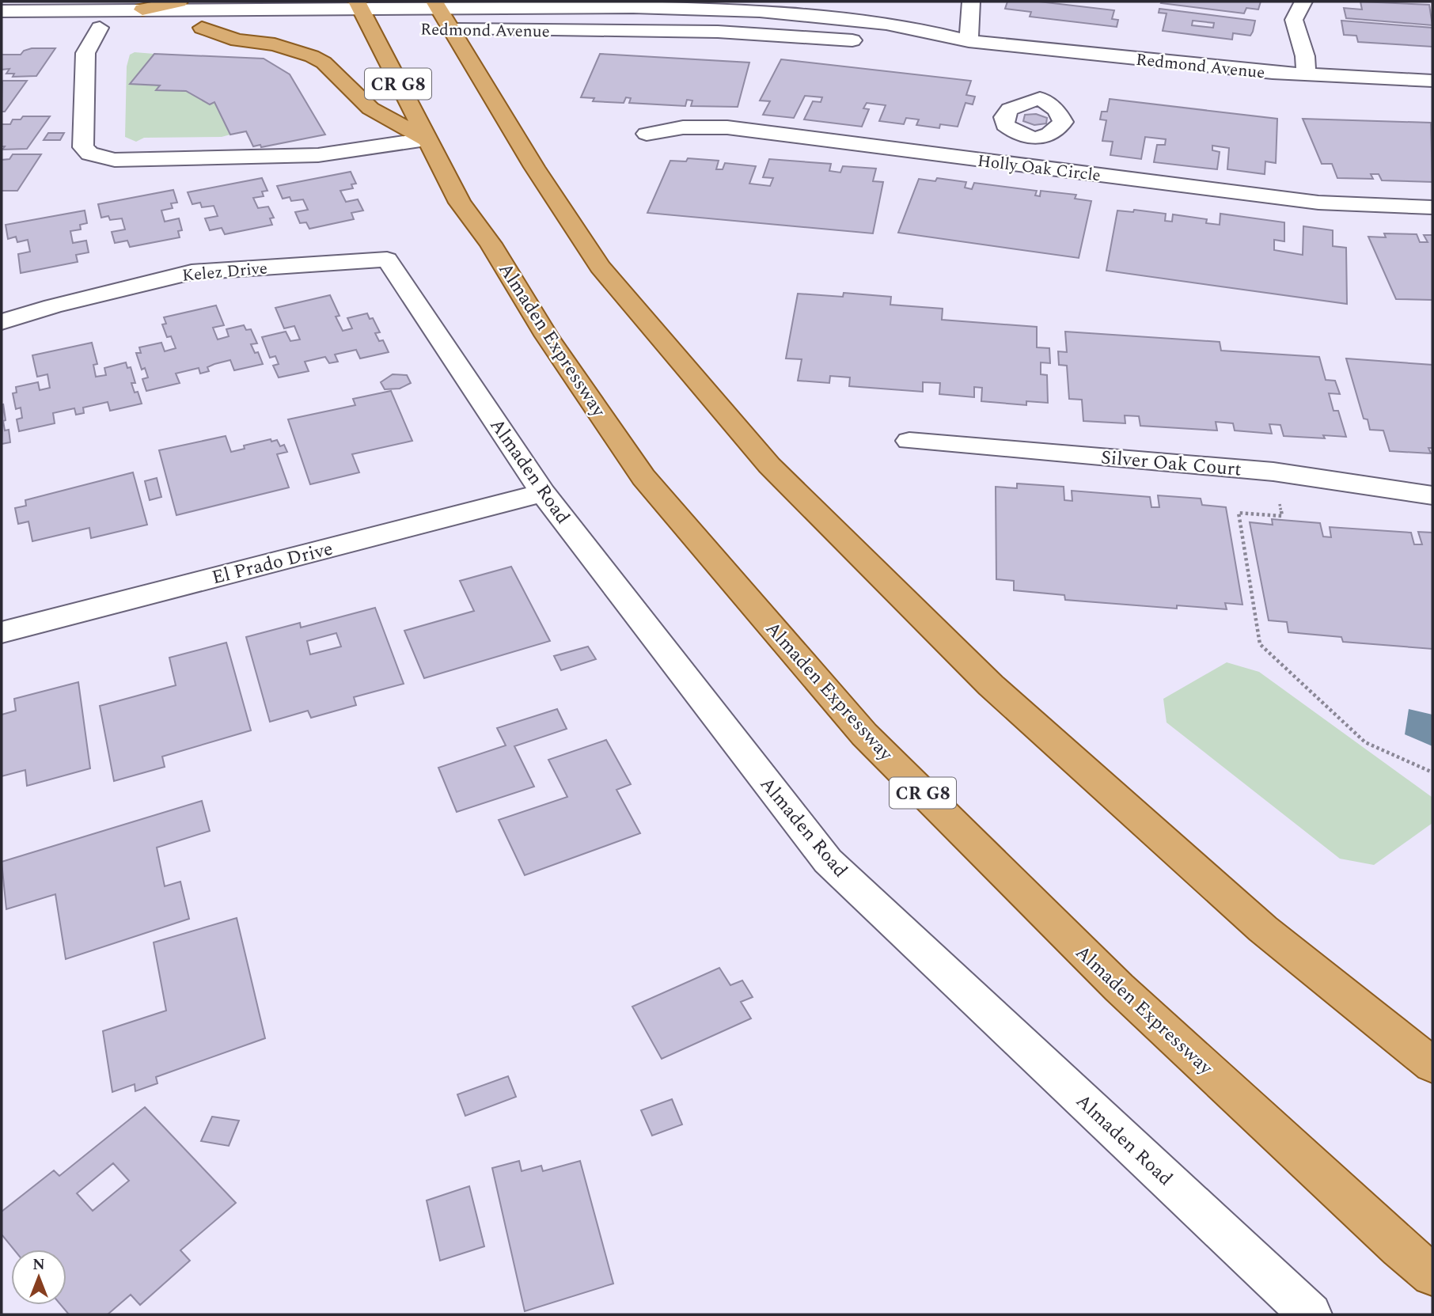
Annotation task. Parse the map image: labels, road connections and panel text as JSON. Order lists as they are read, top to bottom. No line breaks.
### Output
{"streets":{"main road":["CR G8","Almaden Expressway"],"street":["Redmond Avenue","Holly Oak Circle","Kelez Drive","Silver Oak Court","Almaden Road","El Prado Drive"]},"crossings":[["Redmond Avenue","Almaden Expressway"],["Kelez Drive","Almaden Road"],["Almaden Road","El Prado Drive"]],"north":"top"}
